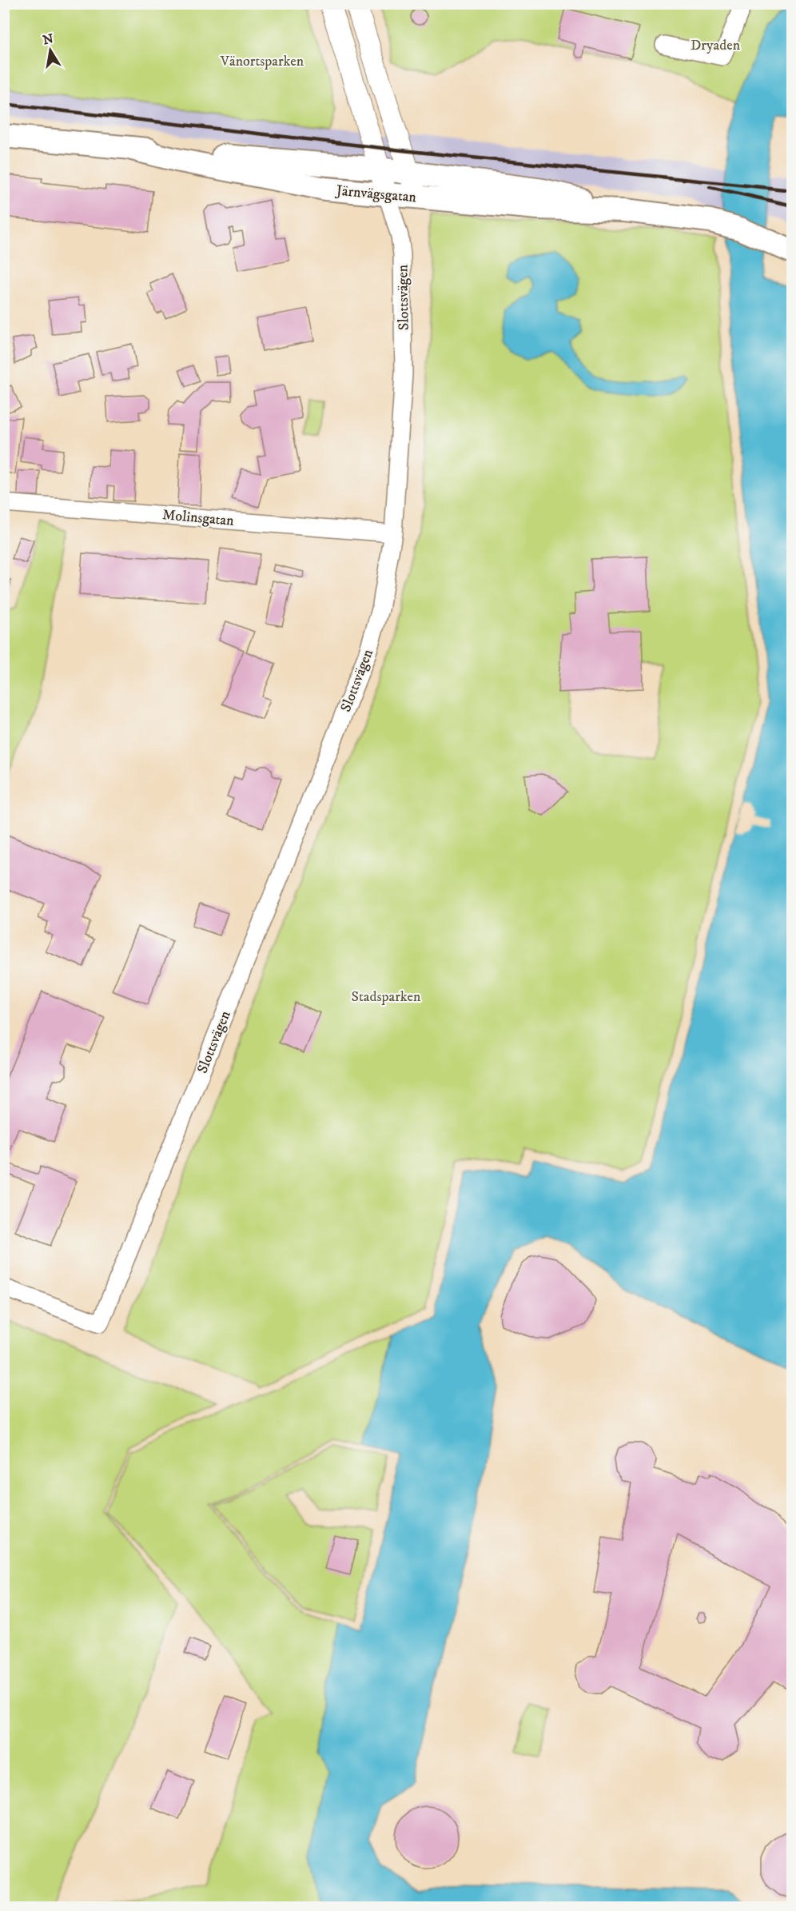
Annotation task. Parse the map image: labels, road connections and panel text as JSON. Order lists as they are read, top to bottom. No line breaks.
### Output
{"streets":{"main road":["Järnvägsgatan"],"street":["Slottsvägen","Molinsgatan"]},"crossings":[["Järnvägsgatan","Slottsvägen"],["Slottsvägen","Molinsgatan"]],"parks":["Dryaden","Vänortsparken","Stadsparken"],"north":"top"}
